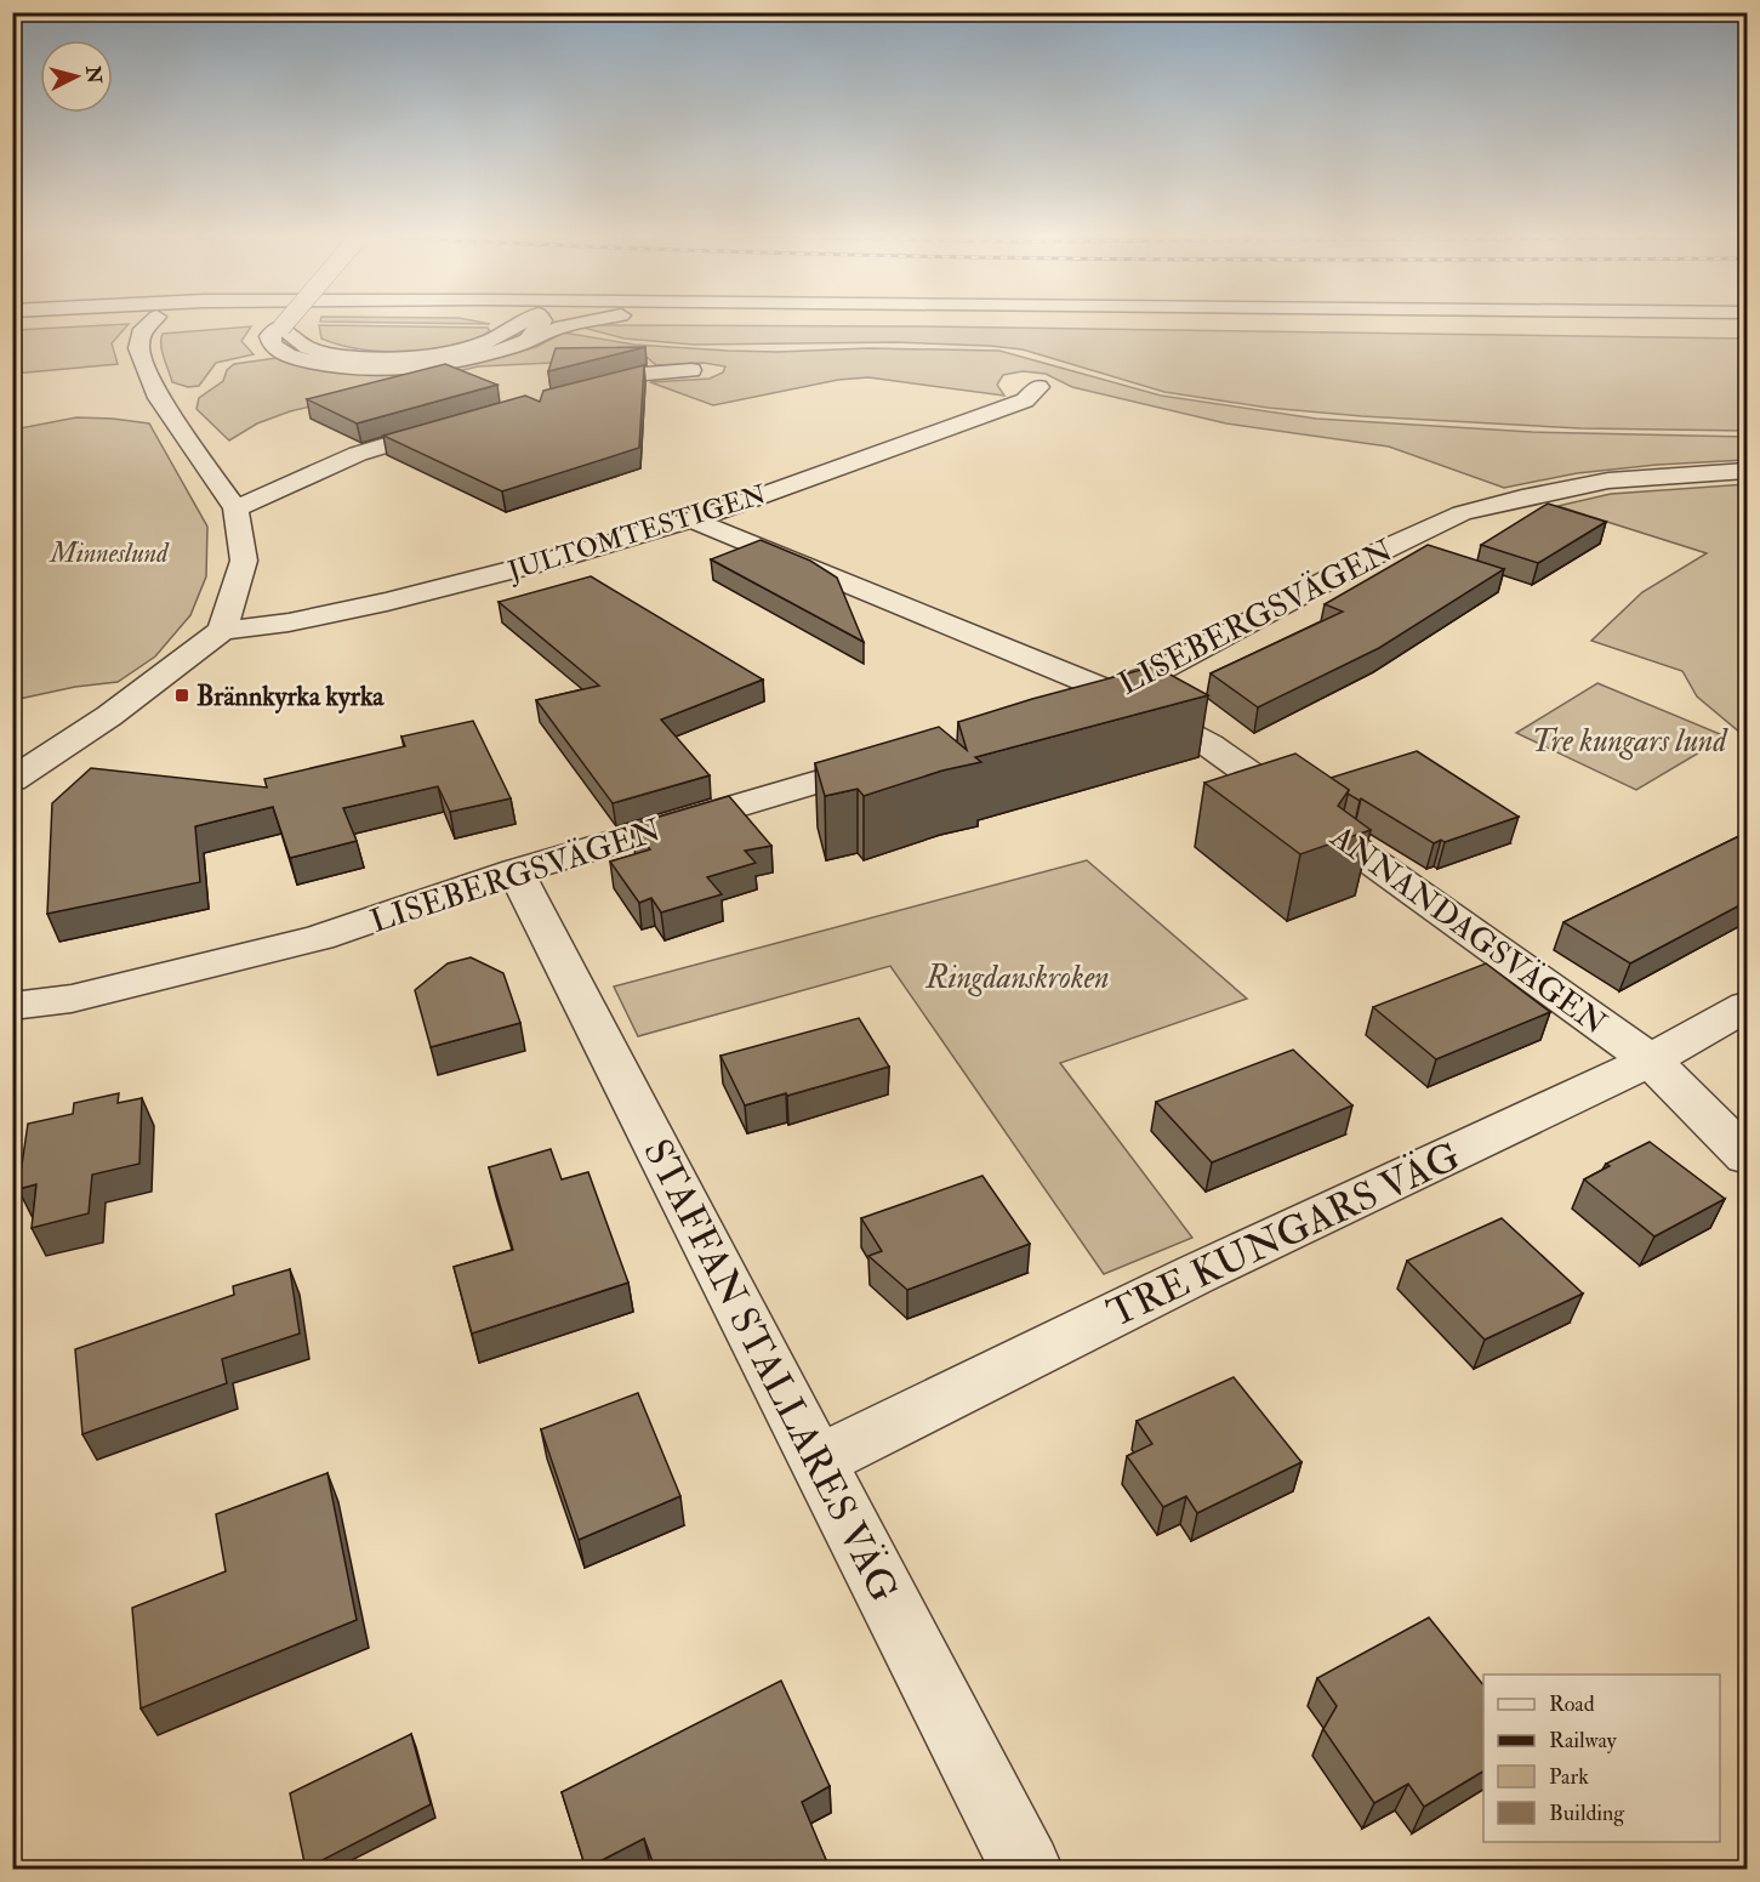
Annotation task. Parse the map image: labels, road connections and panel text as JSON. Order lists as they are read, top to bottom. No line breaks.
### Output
{"streets":{"street":["JULTOMTESTIGEN","LISEBERGSVÄGEN","ANNANDAGSVÄGEN","TRE KUNGARS VÄG","STAFFAN STALLARES VÄG"]},"crossings":[["JULTOMTESTIGEN","ANNANDAGSVÄGEN"],["LISEBERGSVÄGEN","ANNANDAGSVÄGEN"],["LISEBERGSVÄGEN","STAFFAN STALLARES VÄG"],["ANNANDAGSVÄGEN","TRE KUNGARS VÄG"],["TRE KUNGARS VÄG","STAFFAN STALLARES VÄG"]],"parks":["Minneslund","Tre kungars lund","Ringdanskroken"],"places":{"transit":["Brännkyrka kyrka"]},"legend":["Road","Railway","Park","Building"],"north":"right"}
